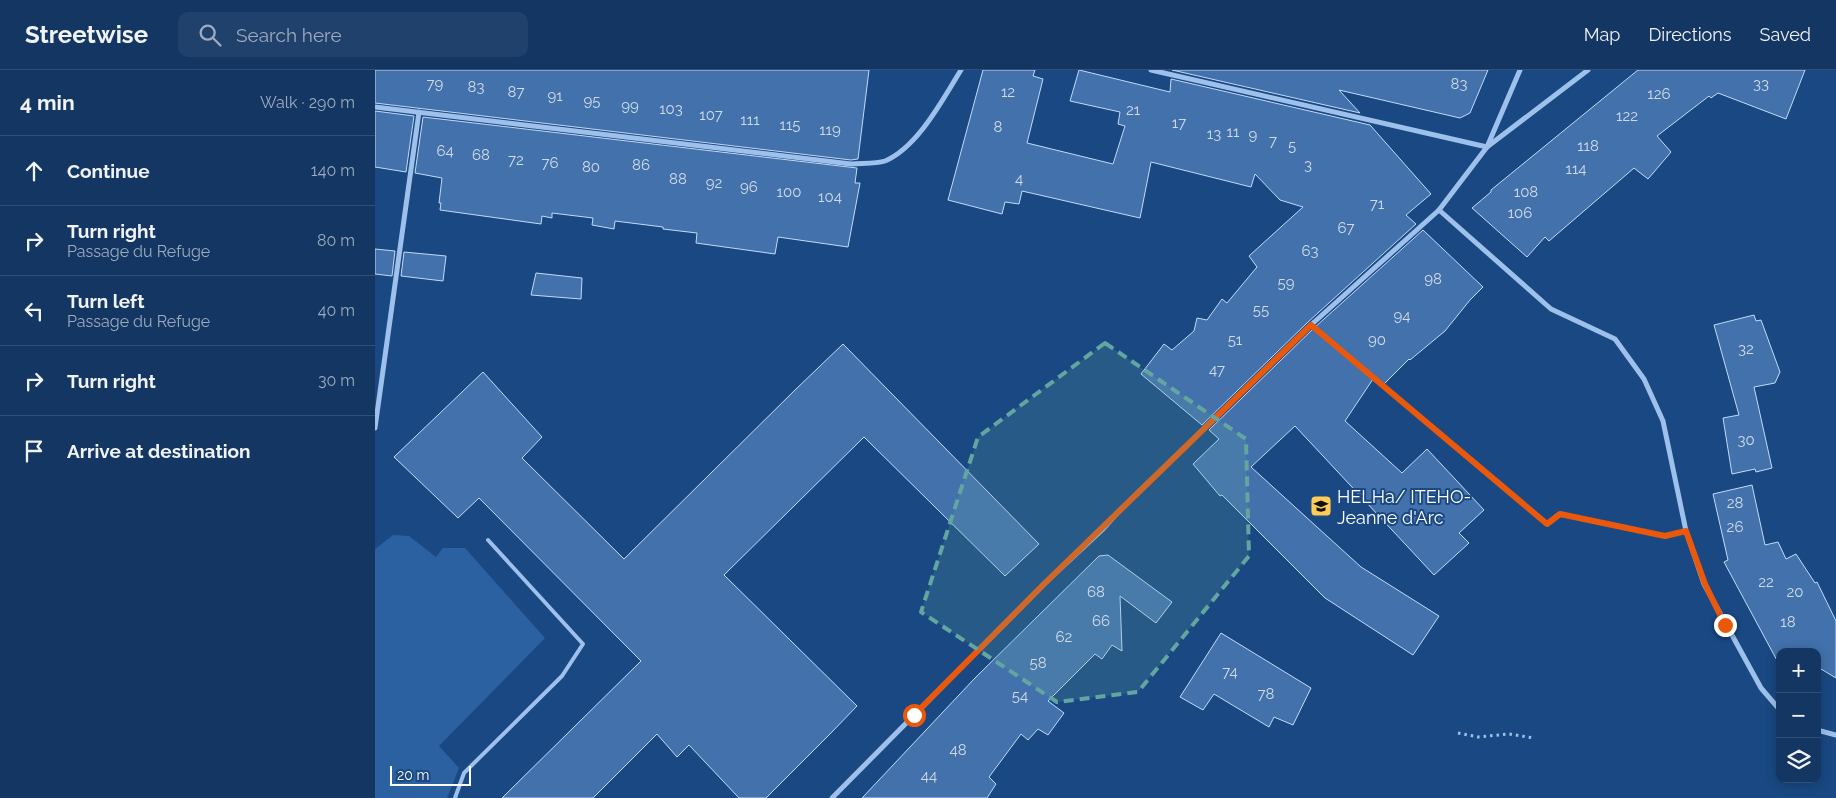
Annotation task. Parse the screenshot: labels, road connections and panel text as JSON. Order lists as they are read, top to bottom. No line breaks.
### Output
{"places":{"school or university":["HELHa/ ITEHO- Jeanne d'Arc"]},"house_numbers":["79","83","33","83","87","12","126","91","95","99","103","21","107","122","111","17","115","8","119","11","13","9","7","5","118","64","68","72","76","86","3","80","114","88","4","92","96","100","108","104","71","106","67","63","98","59","55","94","51","90","32","47","30","28","26","22","68","20","66","18","62","58","74","78","54","48","44"],"scale_bar":"20 m","page":{"header":"Streetwise","search":"Search here","nav":["Map","Directions","Saved"],"heading":["4 min","Walk · 290 m"],"list":[["Continue","140 m"],["Turn right","Passage du Refuge","80 m"],["Turn left","Passage du Refuge","40 m"],["Turn right","30 m"],"Arrive at destination"],"map_buttons":["+","−"],"scale":"20 m"}}
